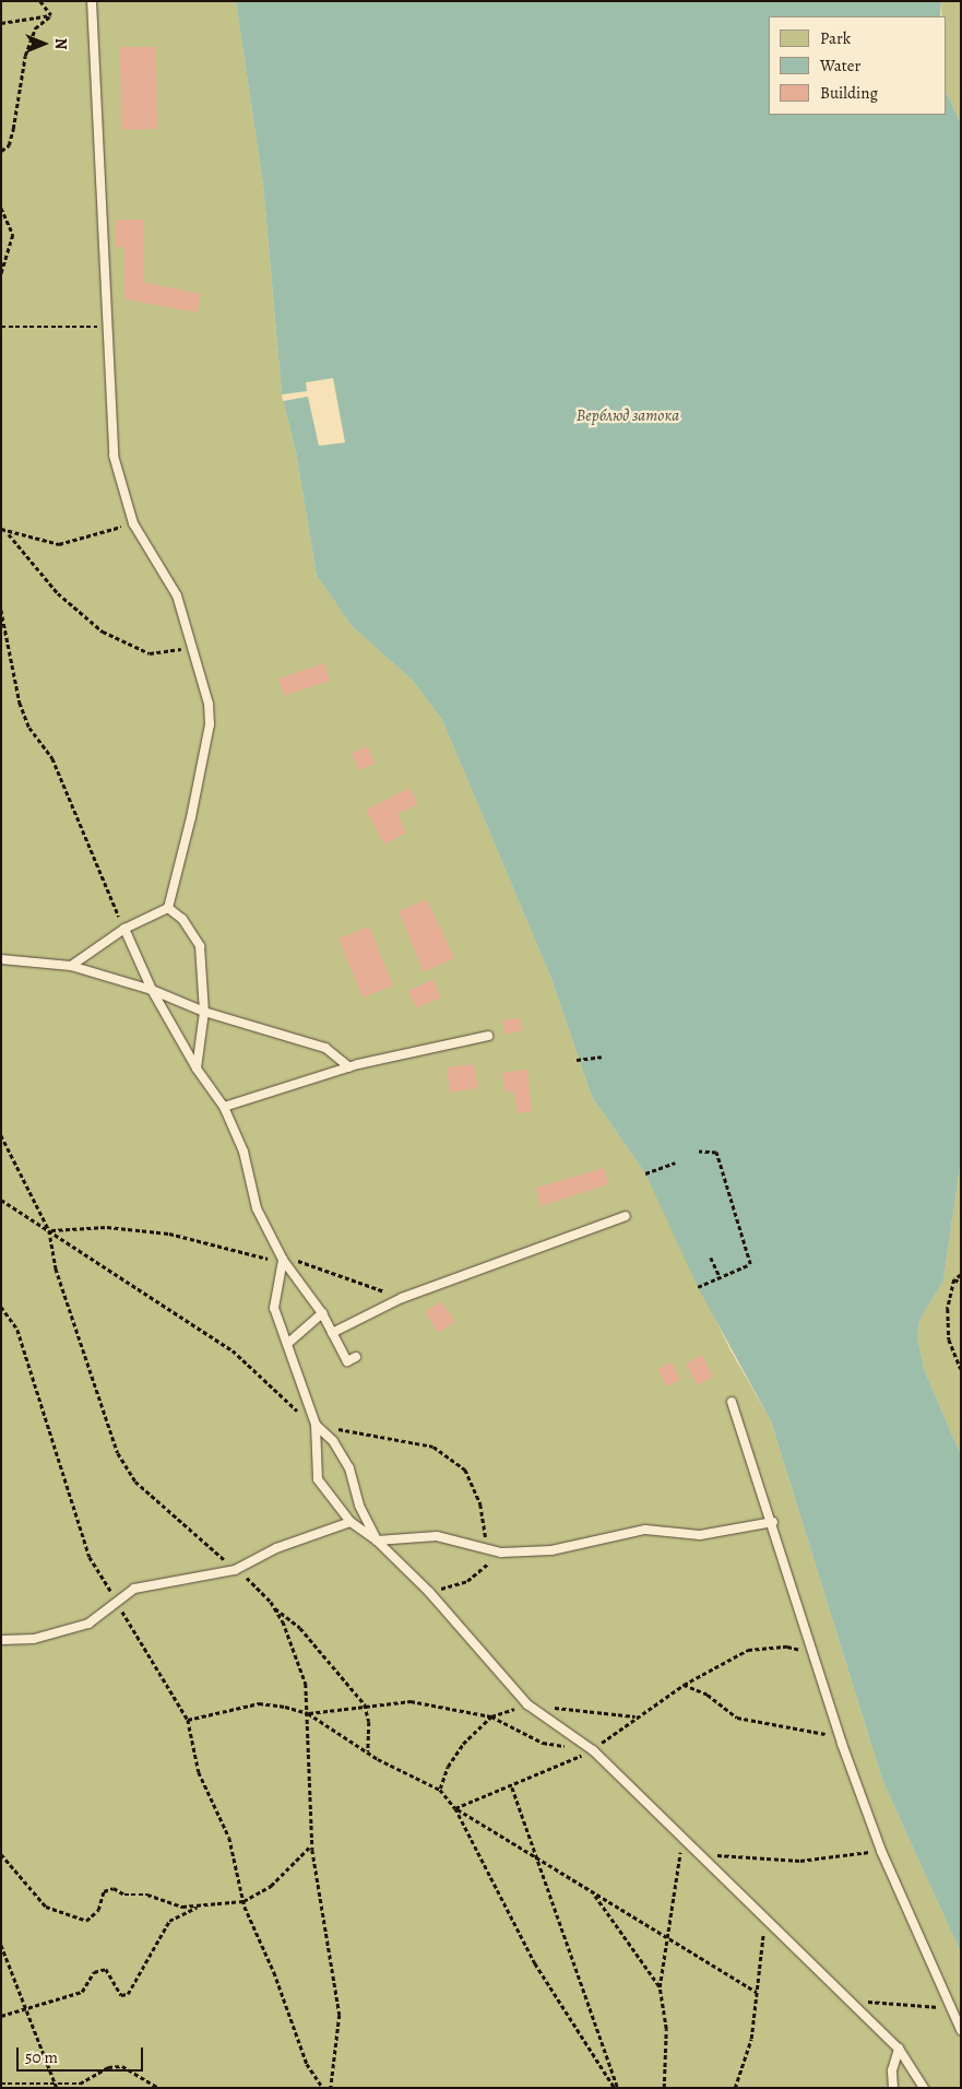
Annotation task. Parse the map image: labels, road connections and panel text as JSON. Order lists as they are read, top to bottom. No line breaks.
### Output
{"water":["Верблюд затока"],"legend":["Park","Water","Building"],"scale_bar":"50 m","north":"right"}
